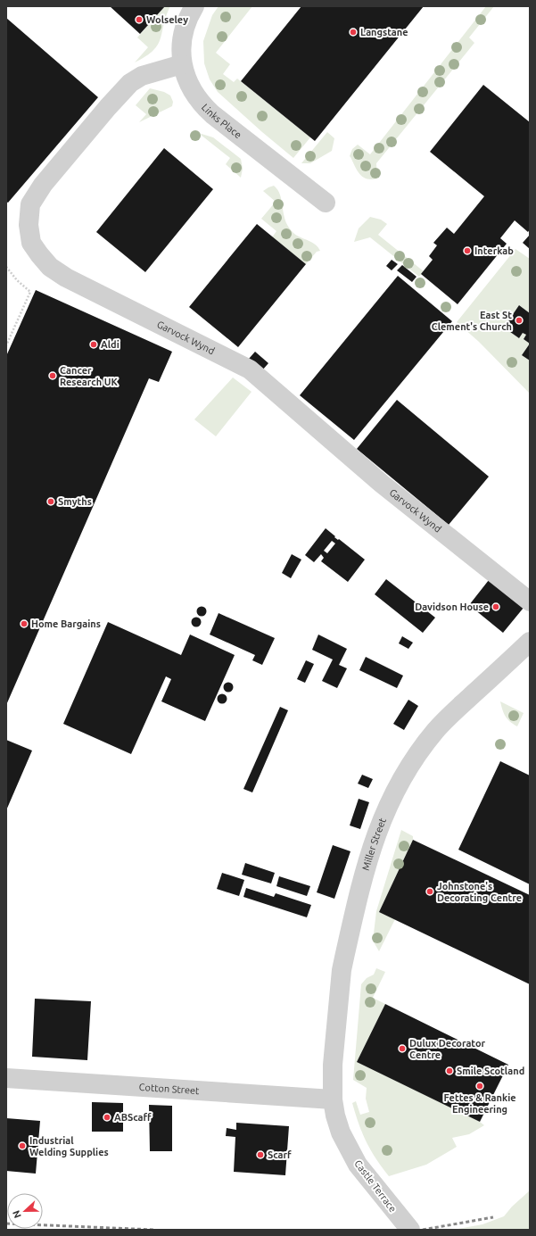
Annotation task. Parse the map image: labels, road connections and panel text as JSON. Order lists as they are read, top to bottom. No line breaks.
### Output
{"streets":{"street":["Links Place","Garvock Wynd","Miller Street","Cotton Street","Castle Terrace"]},"crossings":[["Links Place","Garvock Wynd"],["Miller Street","Cotton Street"],["Miller Street","Castle Terrace"],["Cotton Street","Castle Terrace"]],"places":["Wolseley","Langstane","Interkab","East St Clement's Church","Aldi","Cancer Research UK","Smyths","Davidson House","Home Bargains","Johnstone's Decorating Centre","Dulux Decorator Centre","Smile Scotland","Fettes & Rankie Engineering","ABScaff","Industrial Welding Supplies","Scarf"],"north":"left"}
